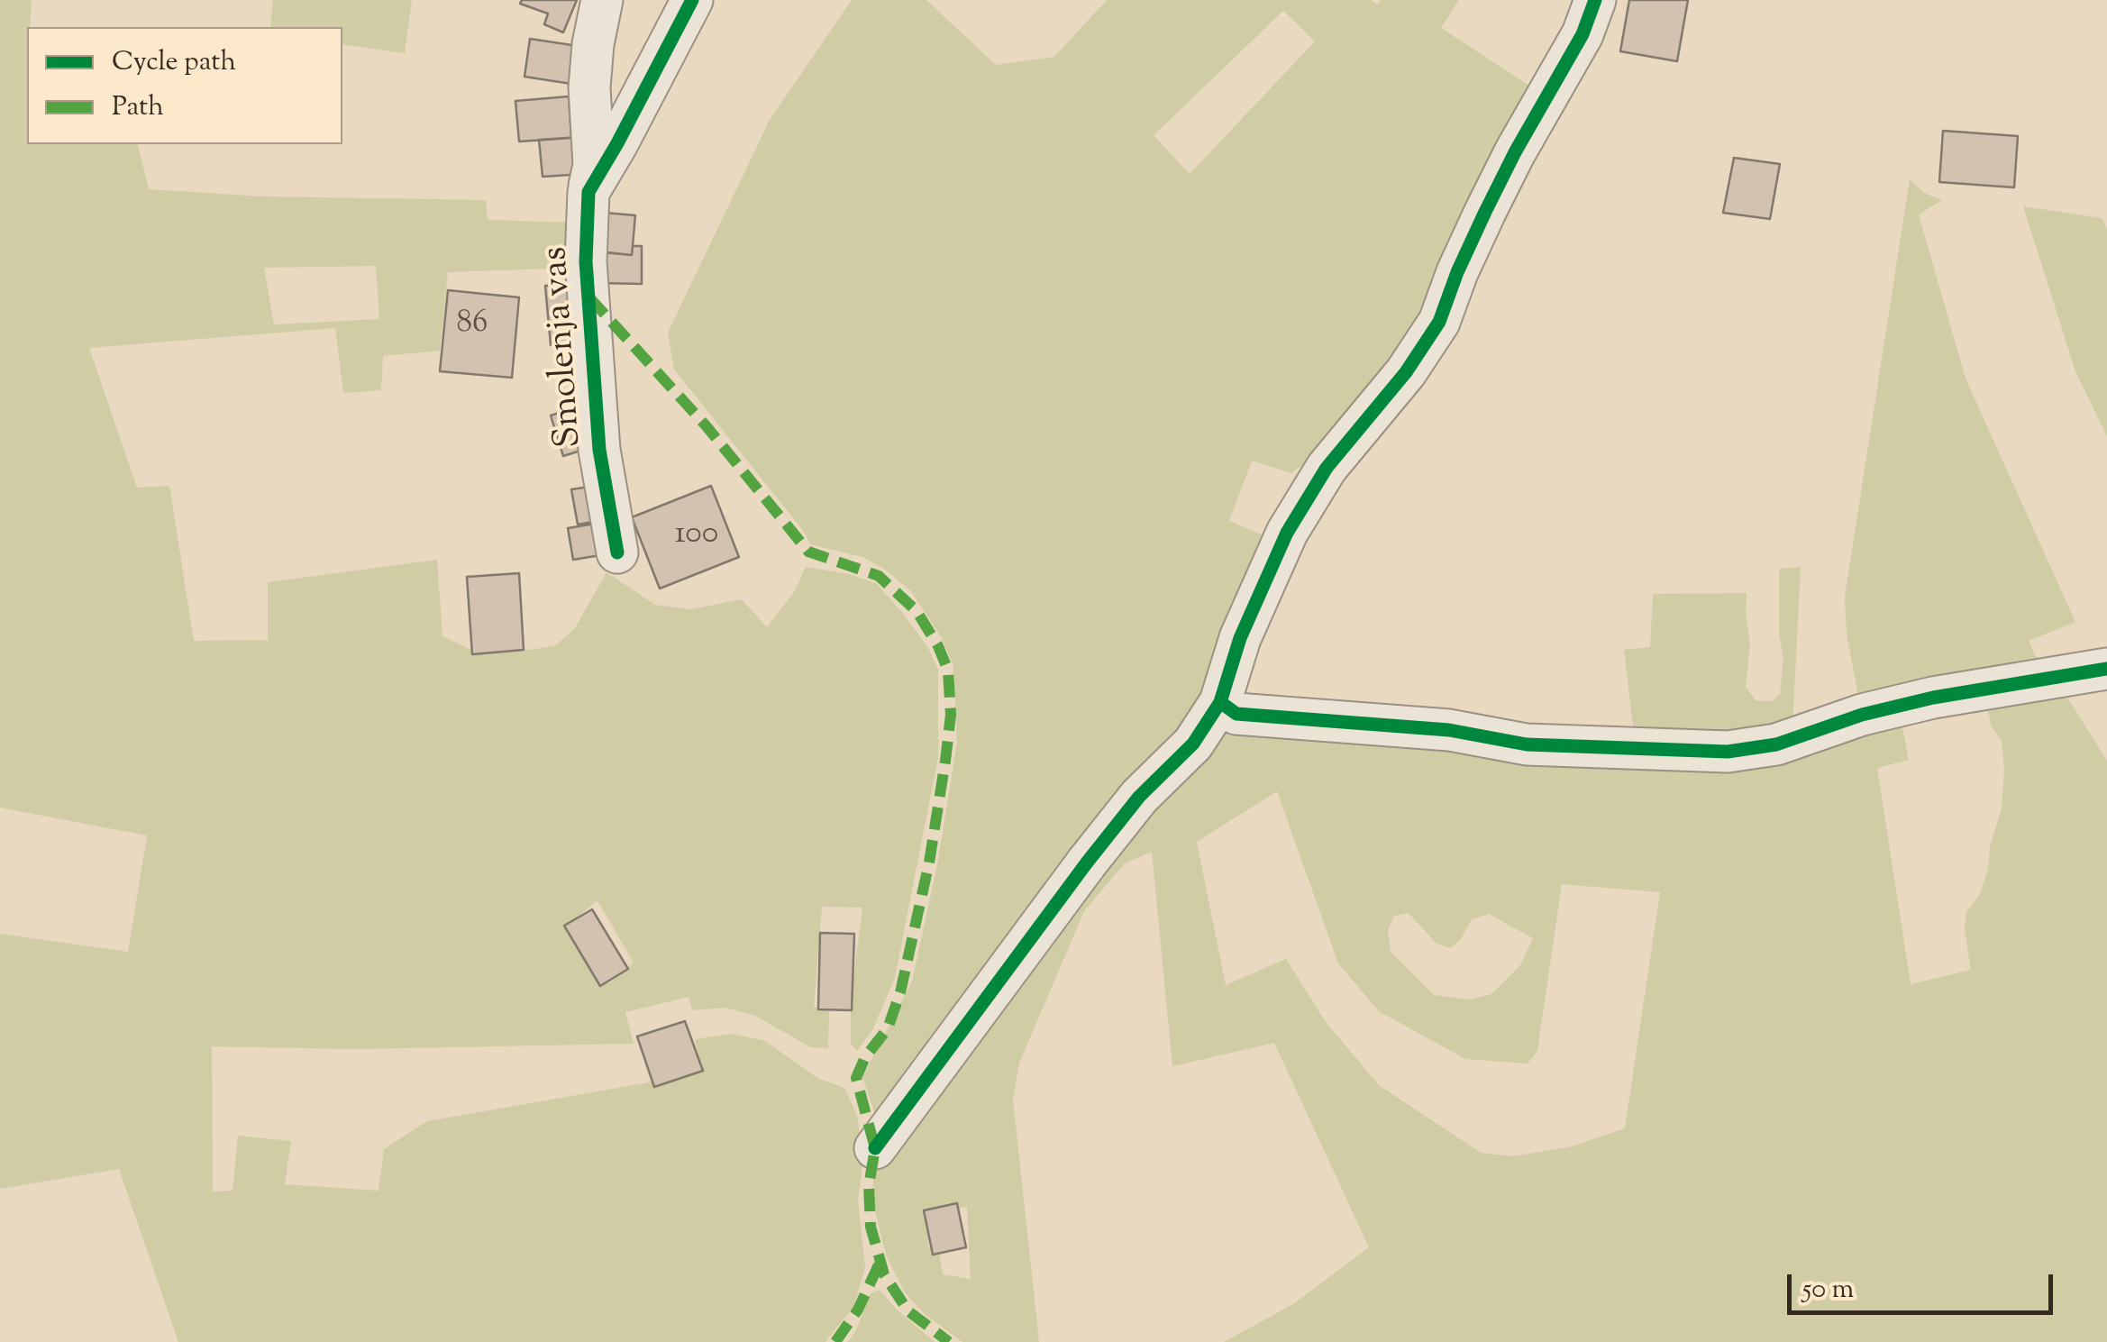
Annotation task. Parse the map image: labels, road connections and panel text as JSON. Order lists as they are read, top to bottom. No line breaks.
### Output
{"streets":{"street":["Smolenja vas"]},"house_numbers":["86","100"],"legend":["Cycle path","Path"],"scale_bar":"50 m"}
